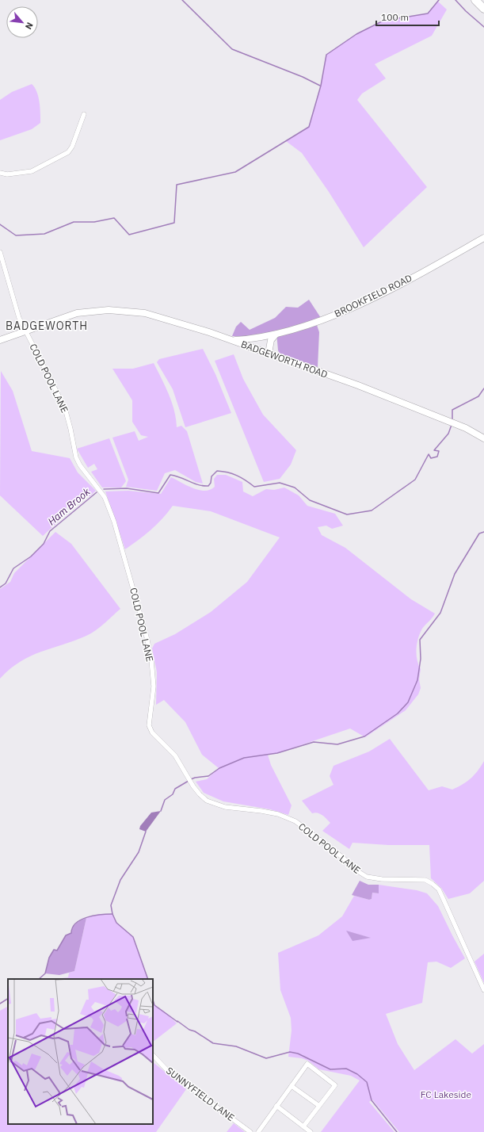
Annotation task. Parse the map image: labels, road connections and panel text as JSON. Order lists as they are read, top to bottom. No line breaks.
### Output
{"streets":{"street":["BROOKFIELD ROAD","BADGEWORTH ROAD","COLD POOL LANE","SUNNYFIELD LANE"]},"crossings":[["BROOKFIELD ROAD","BADGEWORTH ROAD"],["BADGEWORTH ROAD","COLD POOL LANE"]],"districts":["BADGEWORTH"],"water":["Ham Brook"],"parks":["FC Lakeside"],"scale_bar":"100 m","north":"bottom right"}
